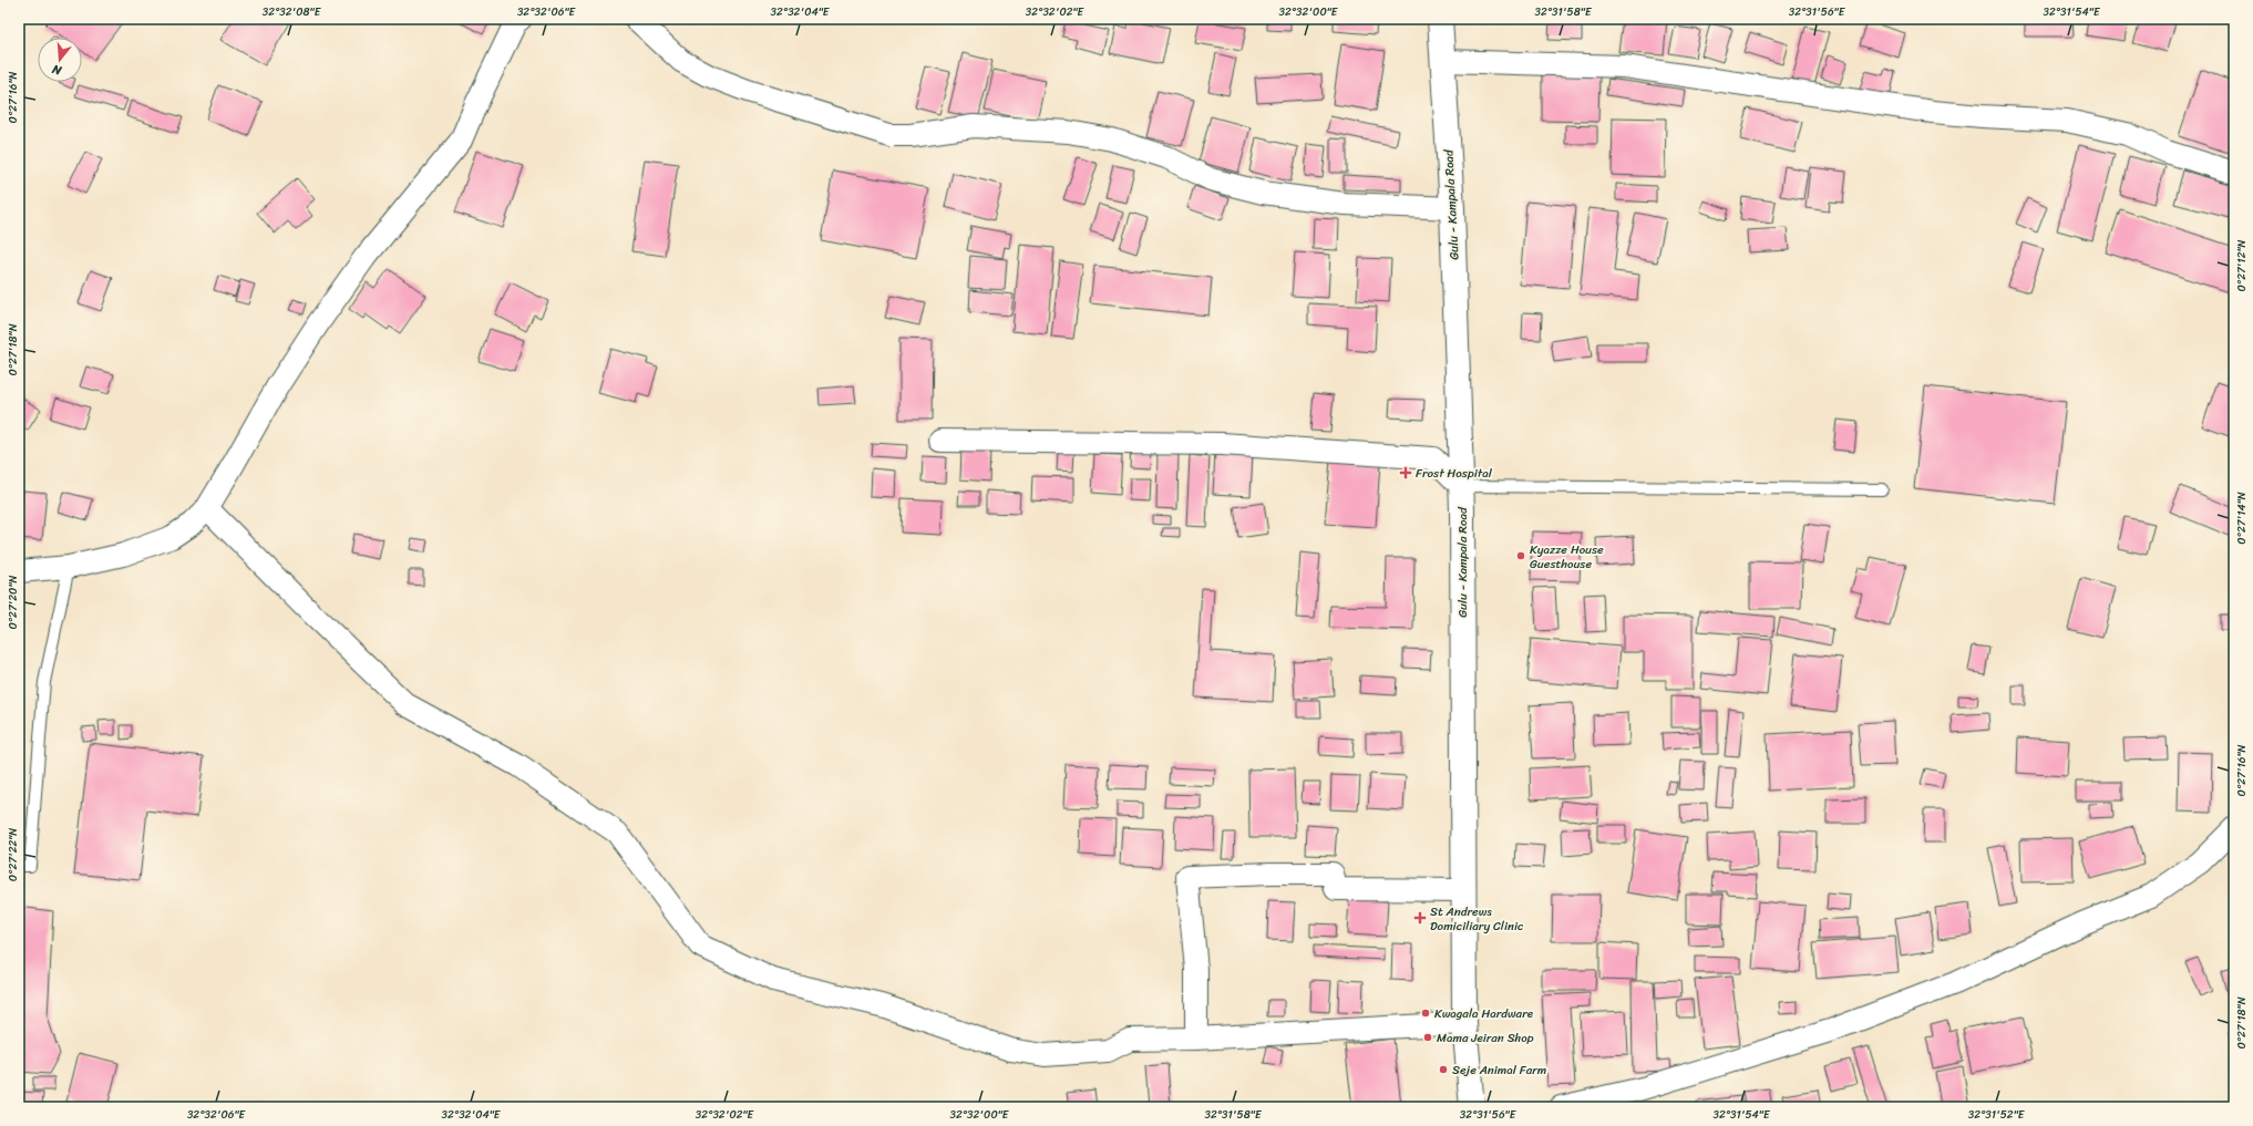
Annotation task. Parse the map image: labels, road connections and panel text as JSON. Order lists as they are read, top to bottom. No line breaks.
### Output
{"streets":{"main road":["Gulu - Kampala Road"]},"places":{"health":["Frost Hospital","St Andrews Domiciliary Clinic"],"other":["Kyazze House Guesthouse","Kwagala Hardware","Mama Jeiran Shop","Seje Animal Farm"]},"north":"bottom","coordinates":["32°32'08\"E","32°32'06\"E","32°32'04\"E","32°32'02\"E","32°32'00\"E","32°31'58\"E","32°31'56\"E","32°31'54\"E","0°27'16\"N","0°27'12\"N","0°27'18\"N","0°27'14\"N","0°27'20\"N","0°27'22\"N","32°31'52\"E"]}
